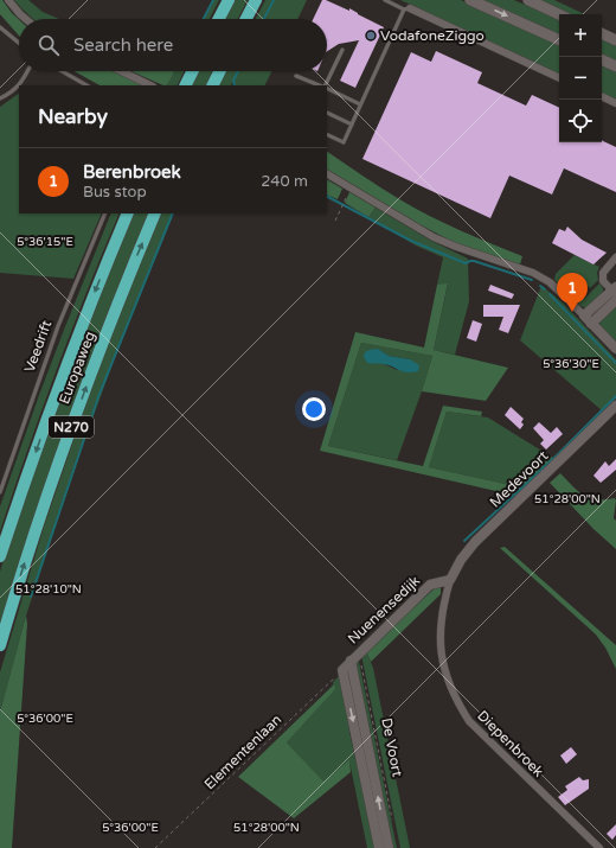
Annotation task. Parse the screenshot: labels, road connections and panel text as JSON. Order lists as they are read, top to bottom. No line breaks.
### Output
{"streets":{"highway":["Europaweg","N270"],"street":["Medevoort","Nuenensedijk","Diepenbroek","De Voort"],"lane":["Veedrift"],"path":["Elementenlaan"]},"crossings":[["Medevoort","Nuenensedijk"],["Medevoort","Diepenbroek"],["Nuenensedijk","Diepenbroek"],["Nuenensedijk","De Voort"],["Nuenensedijk","Elementenlaan"]],"places":["VodafoneZiggo"],"page":{"map_buttons":["+","−"],"search":"Search here","heading":"Nearby","list":[{"mark":"1","name":"Berenbroek","note":"Bus stop","value":"240 m"}],"pins":"1"},"coordinates":["5°36'15\"E","5°36'30\"E","51°28'00\"N","51°28'10\"N","5°36'00\"E"]}
